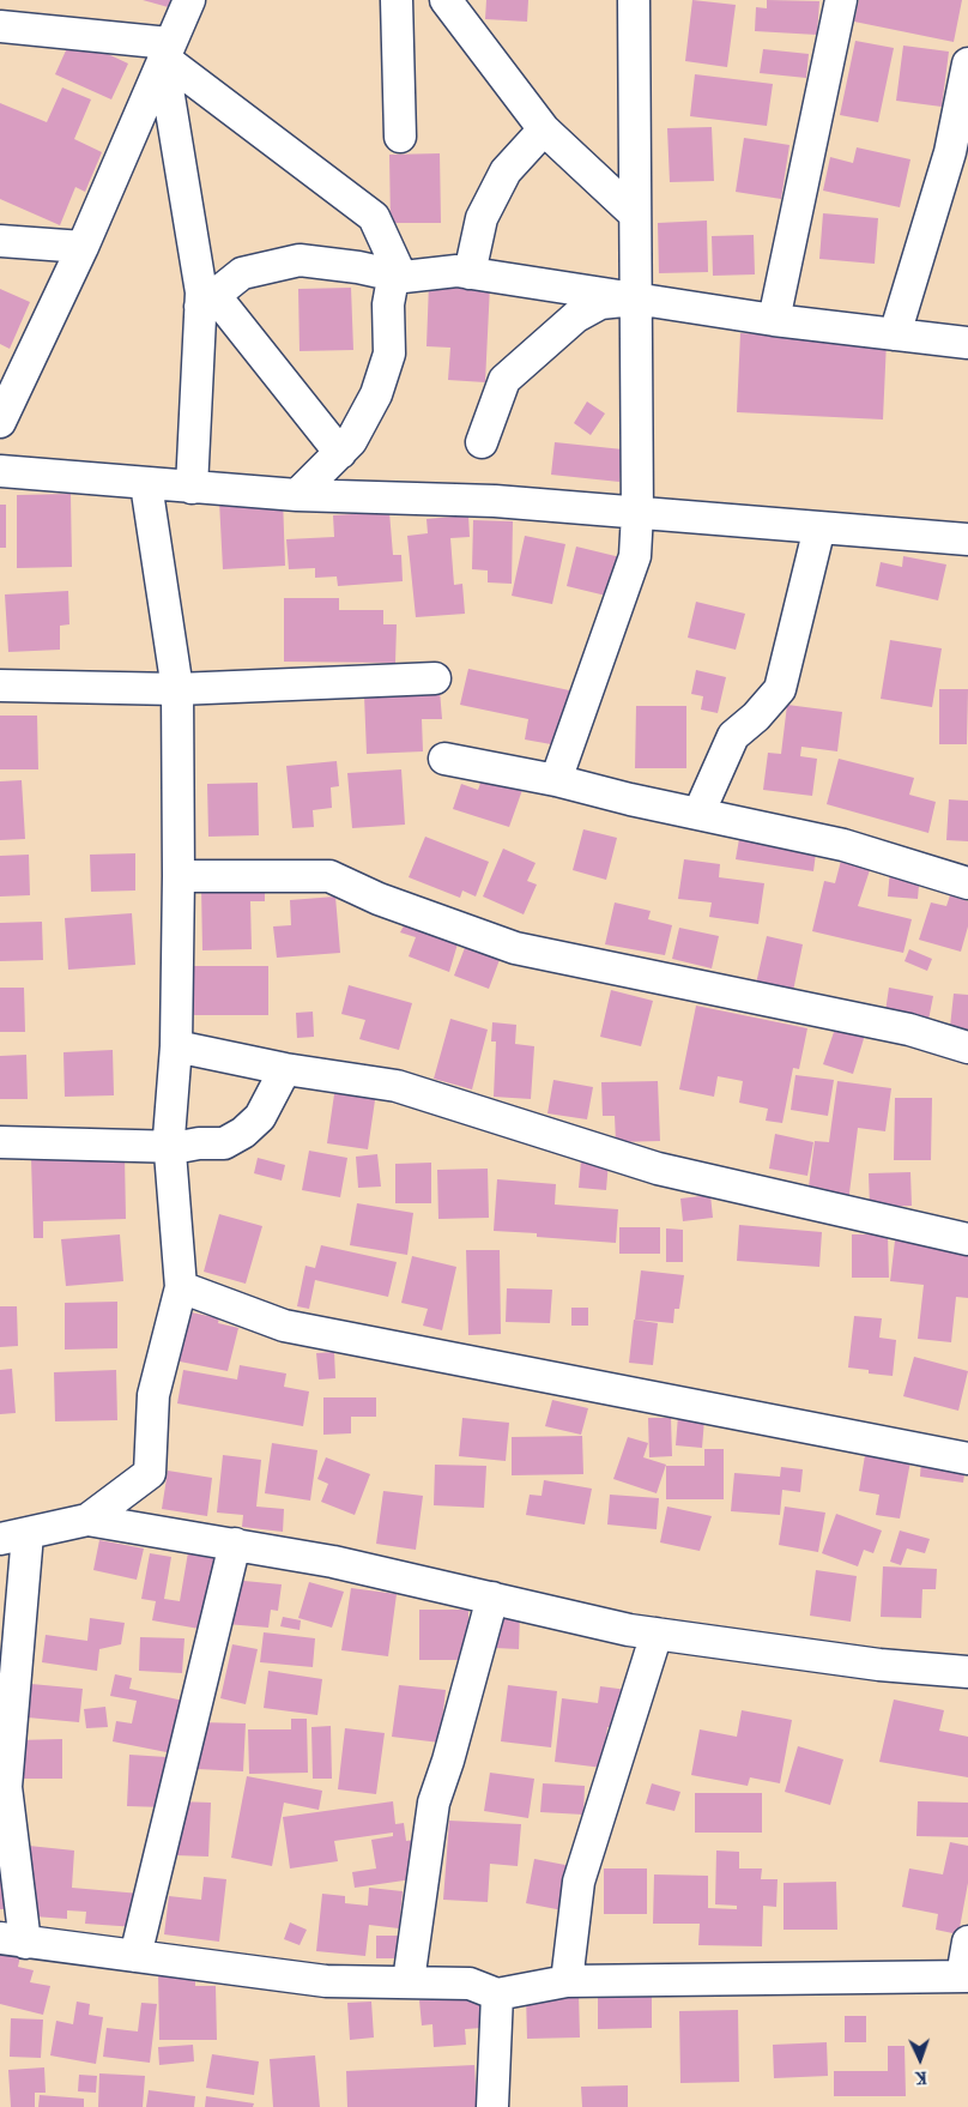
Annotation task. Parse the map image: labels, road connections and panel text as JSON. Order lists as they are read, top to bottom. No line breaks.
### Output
{"north":"bottom"}
